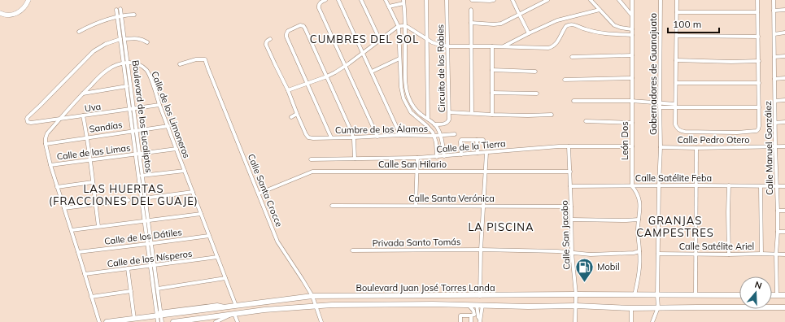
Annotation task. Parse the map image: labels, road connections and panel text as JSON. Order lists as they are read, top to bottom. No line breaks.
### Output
{"streets":{"main road":["Boulevard Juan José Torres Landa"],"street":["Circuito de los Robles","Gobernadores de Guanajuato","Uva","Calle de los Limoneros","Boulevard de los Eucaliptos","Sandías","Cumbre de los Álamos","Calle Pedro Otero","León Dos","Calle de la Tierra","Calle Manuel González","Calle de las Limas","Calle San Hilario","Calle Satélite Feba","Calle Santa Crocce","Calle Santa Verónica","Calle San Jacobo","Calle de los Dátiles","Privada Santo Tomás","Calle Satélite Ariel","Calle de los Nísperos"]},"crossings":[["Gobernadores de Guanajuato","Calle Pedro Otero"],["Gobernadores de Guanajuato","Calle Satélite Feba"],["Gobernadores de Guanajuato","Calle Satélite Ariel"],["Gobernadores de Guanajuato","Boulevard Juan José Torres Landa"],["Uva","Calle de los Limoneros"],["Uva","Boulevard de los Eucaliptos"],["Calle de los Limoneros","Boulevard de los Eucaliptos"],["Calle de los Limoneros","Sandías"],["Calle de los Limoneros","Calle de las Limas"],["Calle de los Limoneros","Calle de los Dátiles"],["Calle de los Limoneros","Calle de los Nísperos"],["Calle de los Limoneros","Boulevard Juan José Torres Landa"],["Boulevard de los Eucaliptos","Sandías"],["Boulevard de los Eucaliptos","Calle de las Limas"],["Boulevard de los Eucaliptos","Calle de los Dátiles"],["Boulevard de los Eucaliptos","Calle de los Nísperos"],["Boulevard de los Eucaliptos","Boulevard Juan José Torres Landa"],["Calle Pedro Otero","Calle Manuel González"],["León Dos","Calle de la Tierra"],["León Dos","Calle Satélite Feba"],["Calle de la Tierra","Calle San Jacobo"],["Calle Manuel González","Calle Satélite Feba"],["Calle Manuel González","Calle Satélite Ariel"],["Calle San Hilario","Calle Santa Crocce"],["Calle San Hilario","Calle San Jacobo"],["Calle Satélite Feba","Calle San Jacobo"],["Calle Santa Crocce","Boulevard Juan José Torres Landa"],["Calle Santa Verónica","Calle San Jacobo"],["Calle San Jacobo","Privada Santo Tomás"],["Calle San Jacobo","Boulevard Juan José Torres Landa"]],"districts":["CUMBRES DEL SOL","LAS HUERTAS (FRACCIONES DEL GUAJE)","GRANJAS CAMPESTRES","LA PISCINA"],"places":{"fuel station":["Mobil"]},"scale_bar":"100 m","north":"top"}
